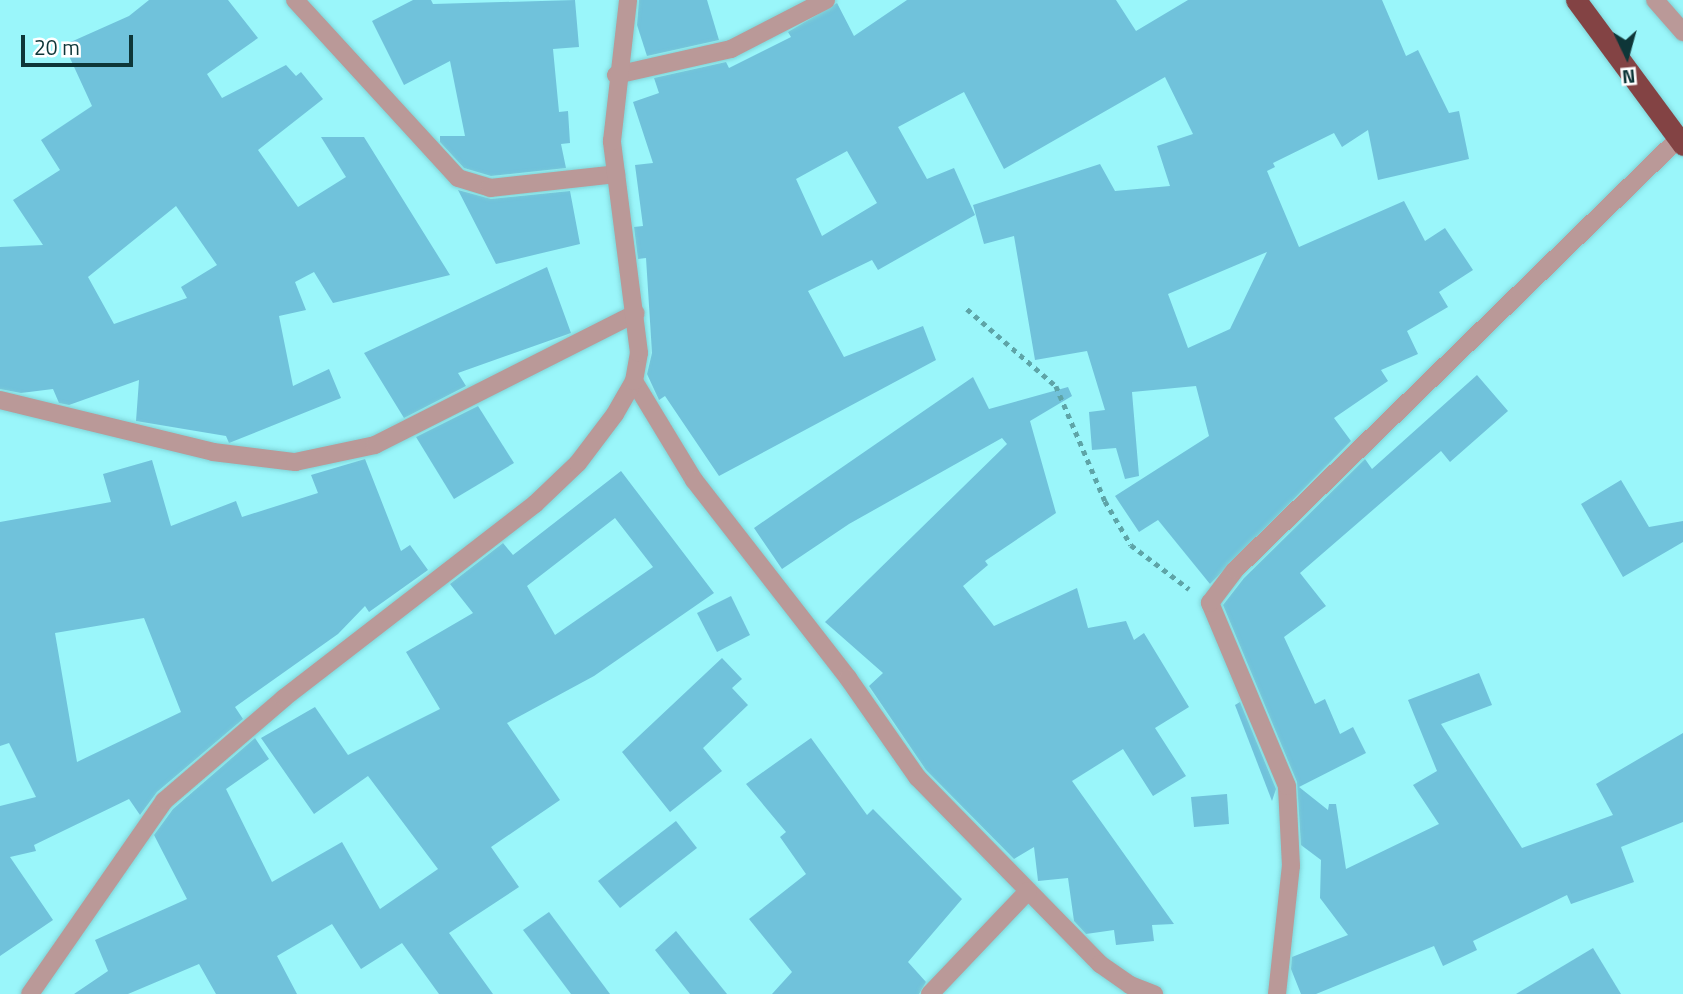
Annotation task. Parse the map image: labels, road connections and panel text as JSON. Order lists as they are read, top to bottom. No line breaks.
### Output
{"scale_bar":"20 m","north":"bottom"}
